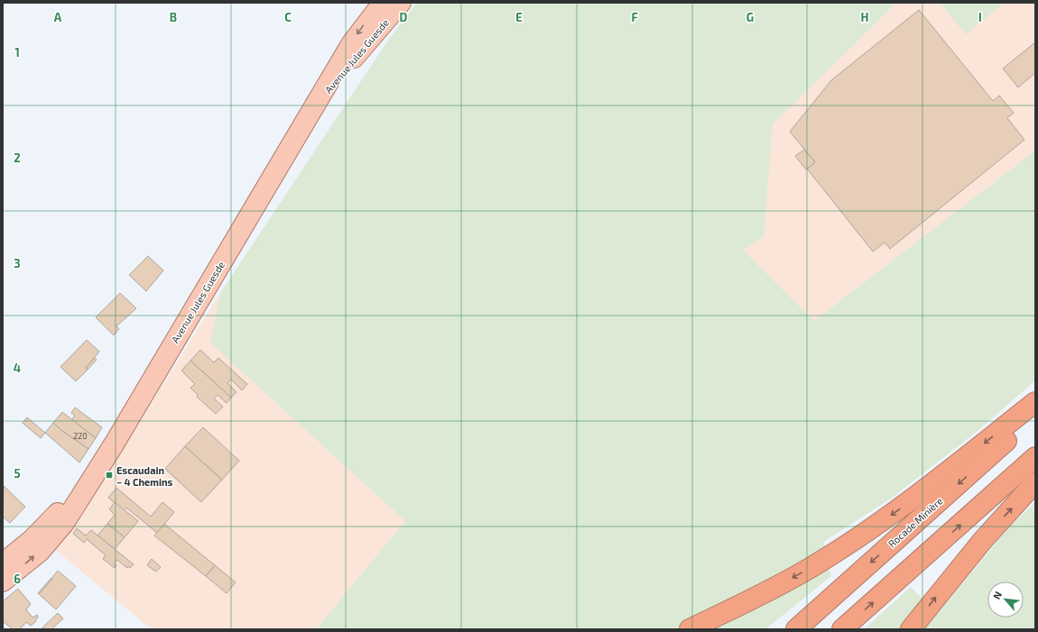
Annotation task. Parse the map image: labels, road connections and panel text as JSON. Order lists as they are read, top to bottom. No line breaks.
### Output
{"streets":{"highway":["Rocade Minière"],"main road":["Avenue Jules Guesde"]},"places":{"transit":["Escaudain – 4 Chemins"]},"house_numbers":["220"],"north":"top left","grid":{"columns":["A","B","C","D","E","F","G","H","I"],"rows":["1","2","3","4","5","6"]}}
